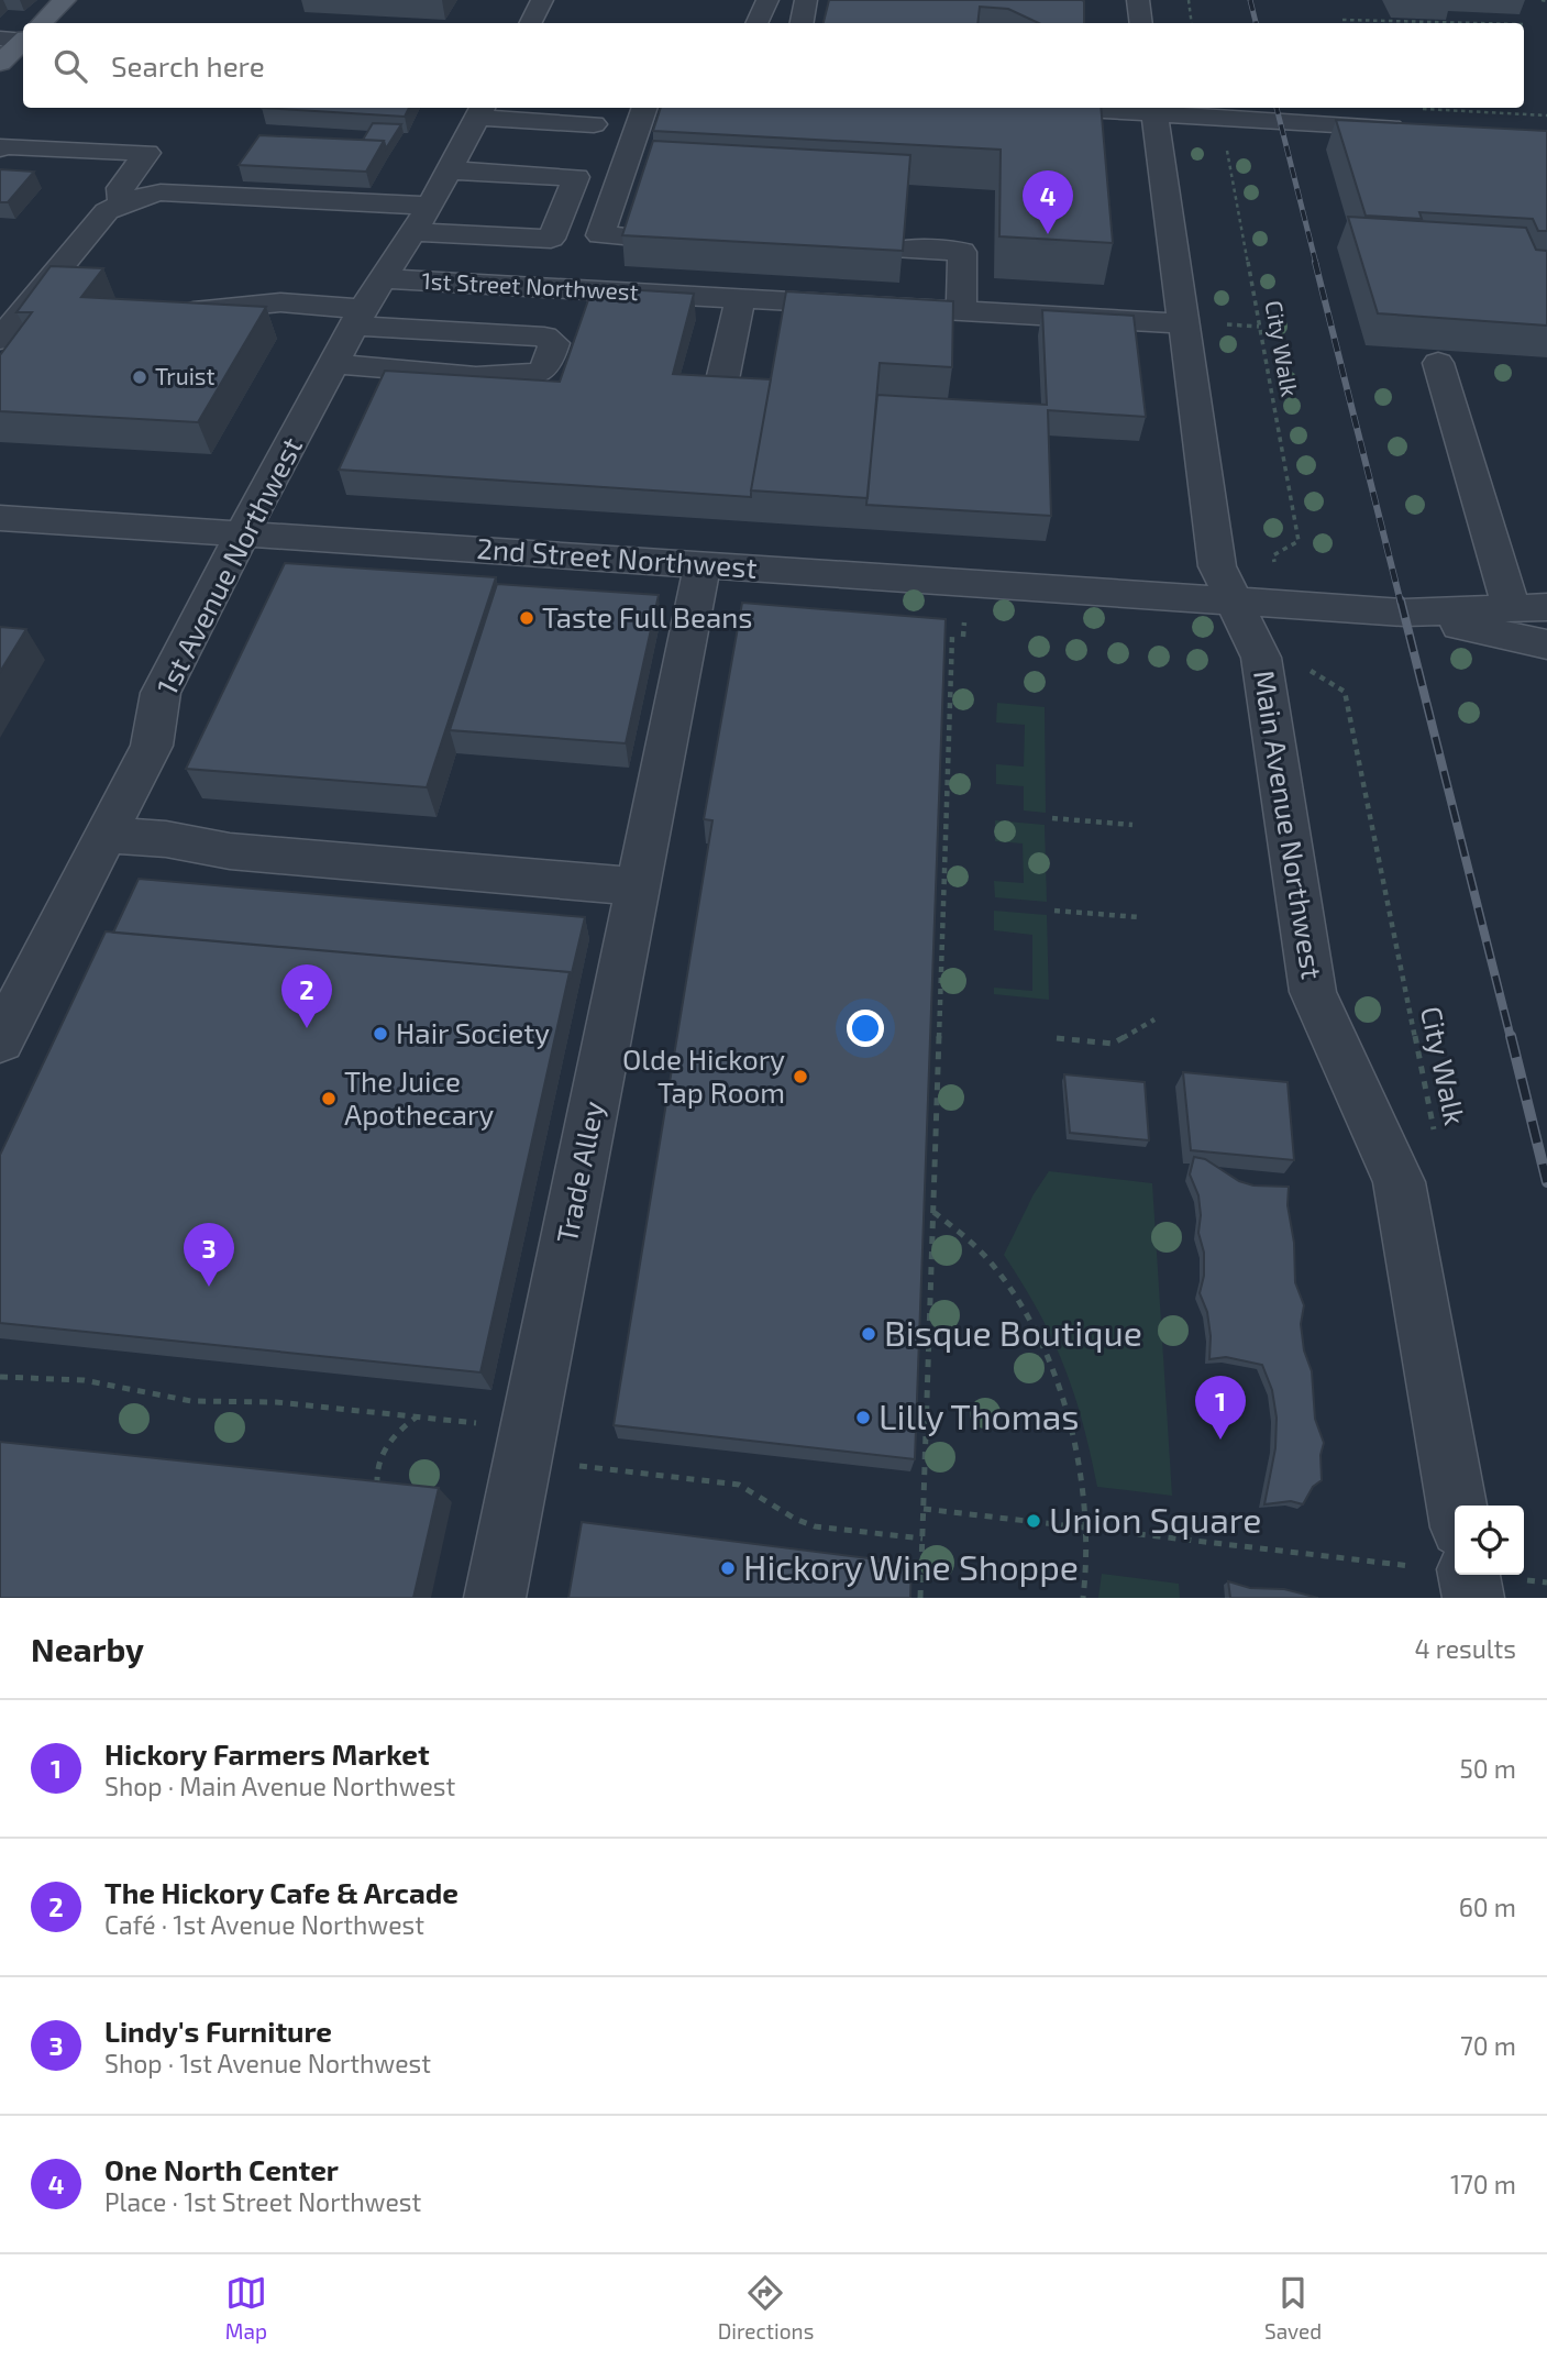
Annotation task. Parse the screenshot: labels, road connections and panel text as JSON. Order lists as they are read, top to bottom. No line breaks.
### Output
{"streets":{"street":["1st Street Northwest","2nd Street Northwest","1st Avenue Northwest","Main Avenue Northwest","Trade Alley"],"path":["City Walk"]},"crossings":[["1st Street Northwest","1st Avenue Northwest"],["1st Street Northwest","Main Avenue Northwest"],["2nd Street Northwest","1st Avenue Northwest"],["2nd Street Northwest","Main Avenue Northwest"],["2nd Street Northwest","Trade Alley"]],"places":["Truist","Taste Full Beans","Hair Society","Olde Hickory Tap Room","The Juice Apothecary","Bisque Boutique","Lilly Thomas","Union Square","Hickory Wine Shoppe"],"page":{"search":"Search here","pins":["4","2","3","1"],"heading":["Nearby","4 results"],"list":[{"mark":"1","name":"Hickory Farmers Market","note":"Shop · Main Avenue Northwest","value":"50 m"},{"mark":"2","name":"The Hickory Cafe & Arcade","note":"Café · 1st Avenue Northwest","value":"60 m"},{"mark":"3","name":"Lindy's Furniture","note":"Shop · 1st Avenue Northwest","value":"70 m"},{"mark":"4","name":"One North Center","note":"Place · 1st Street Northwest","value":"170 m"}],"nav":["Map","Directions","Saved"]}}
